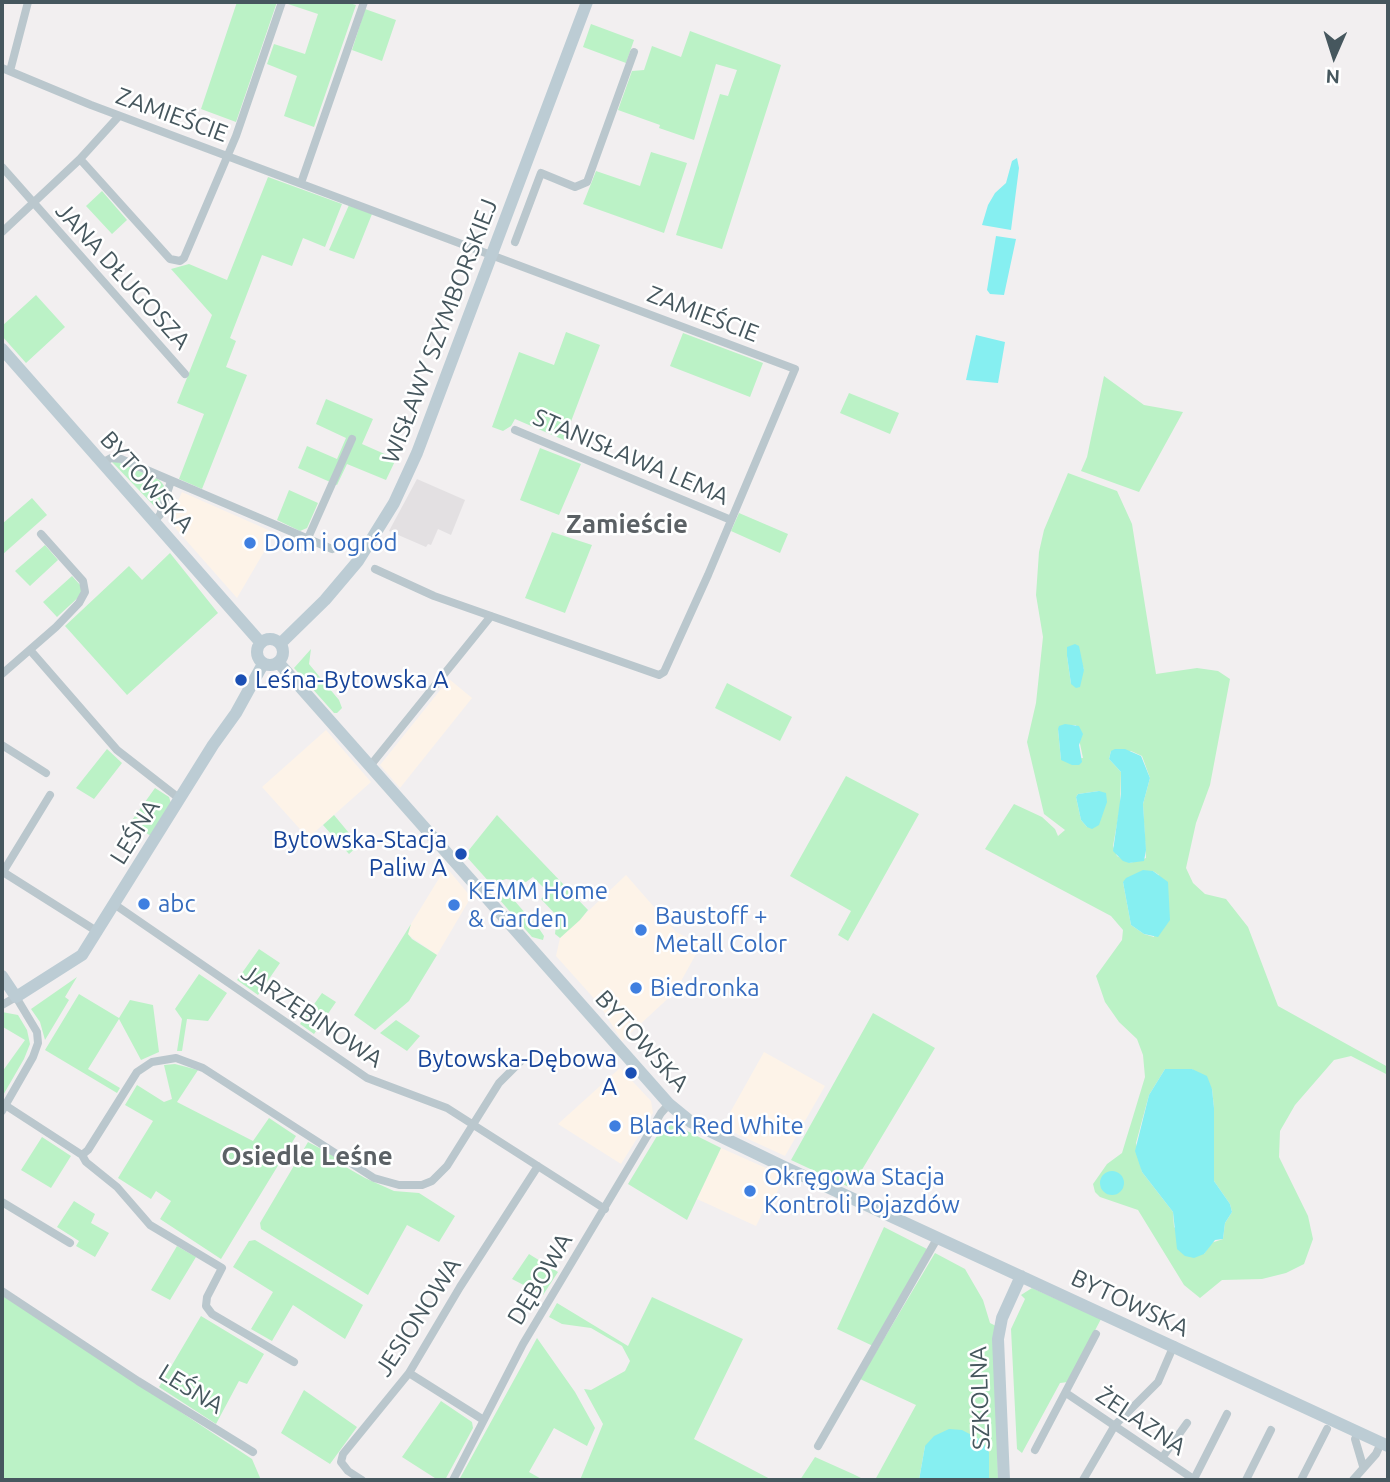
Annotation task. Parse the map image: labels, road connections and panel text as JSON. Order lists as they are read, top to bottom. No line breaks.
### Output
{"streets":{"main road":["WISŁAWY SZYMBORSKIEJ","BYTOWSKA","LEŚNA","SZKOLNA"],"street":["ZAMIEŚCIE","JANA DŁUGOSZA","STANISŁAWA LEMA","JARZĘBINOWA","DĘBOWA","JESIONOWA","ŻELAZNA"]},"crossings":[["ZAMIEŚCIE","WISŁAWY SZYMBORSKIEJ"],["ZAMIEŚCIE","STANISŁAWA LEMA"],["WISŁAWY SZYMBORSKIEJ","BYTOWSKA"],["WISŁAWY SZYMBORSKIEJ","LEŚNA"],["BYTOWSKA","LEŚNA"],["BYTOWSKA","DĘBOWA"],["BYTOWSKA","SZKOLNA"],["LEŚNA","JARZĘBINOWA"],["JARZĘBINOWA","DĘBOWA"],["JARZĘBINOWA","JESIONOWA"]],"districts":["Zamieście","Osiedle Leśne"],"places":["Dom i ogród","Leśna-Bytowska A","Bytowska-Stacja Paliw A","abc","KEMM Home & Garden","Baustoff + Metall Color","Biedronka","Bytowska-Dębowa A","Black Red White","Okręgowa Stacja Kontroli Pojazdów"],"north":"bottom"}
